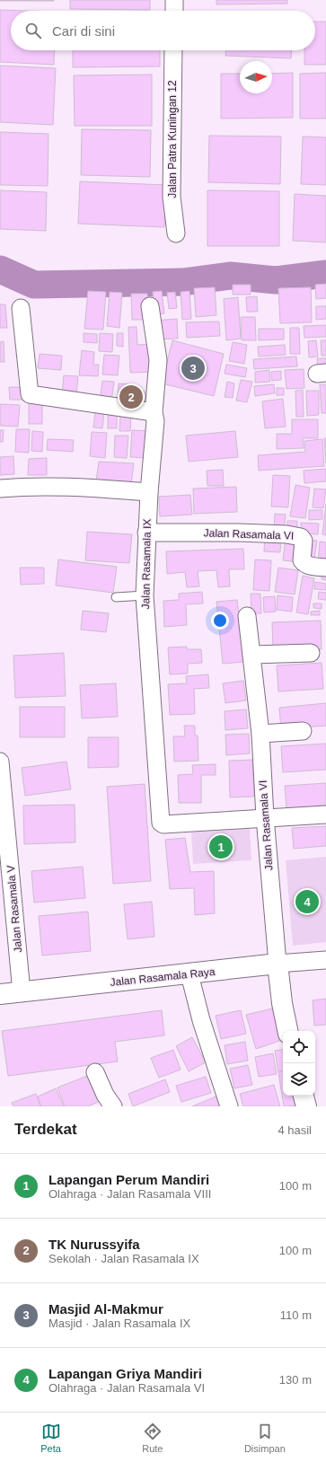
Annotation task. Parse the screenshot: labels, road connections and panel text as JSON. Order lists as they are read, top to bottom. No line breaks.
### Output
{"streets":{"street":["Jalan Patra Kuningan 12","Jalan Rasamala VI","Jalan Rasamala IX","Jalan Rasamala V","Jalan Rasamala Raya"]},"crossings":[["Jalan Rasamala VI","Jalan Rasamala IX"],["Jalan Rasamala VI","Jalan Rasamala Raya"],["Jalan Rasamala V","Jalan Rasamala Raya"]],"north":"right","page":{"search":"Cari di sini","pins":["3","2","1","4"],"heading":["Terdekat","4 hasil"],"list":[{"mark":"1","name":"Lapangan Perum Mandiri","note":"Olahraga · Jalan Rasamala VIII","value":"100 m"},{"mark":"2","name":"TK Nurussyifa","note":"Sekolah · Jalan Rasamala IX","value":"100 m"},{"mark":"3","name":"Masjid Al-Makmur","note":"Masjid · Jalan Rasamala IX","value":"110 m"},{"mark":"4","name":"Lapangan Griya Mandiri","note":"Olahraga · Jalan Rasamala VI","value":"130 m"}],"nav":["Peta","Rute","Disimpan"]}}
